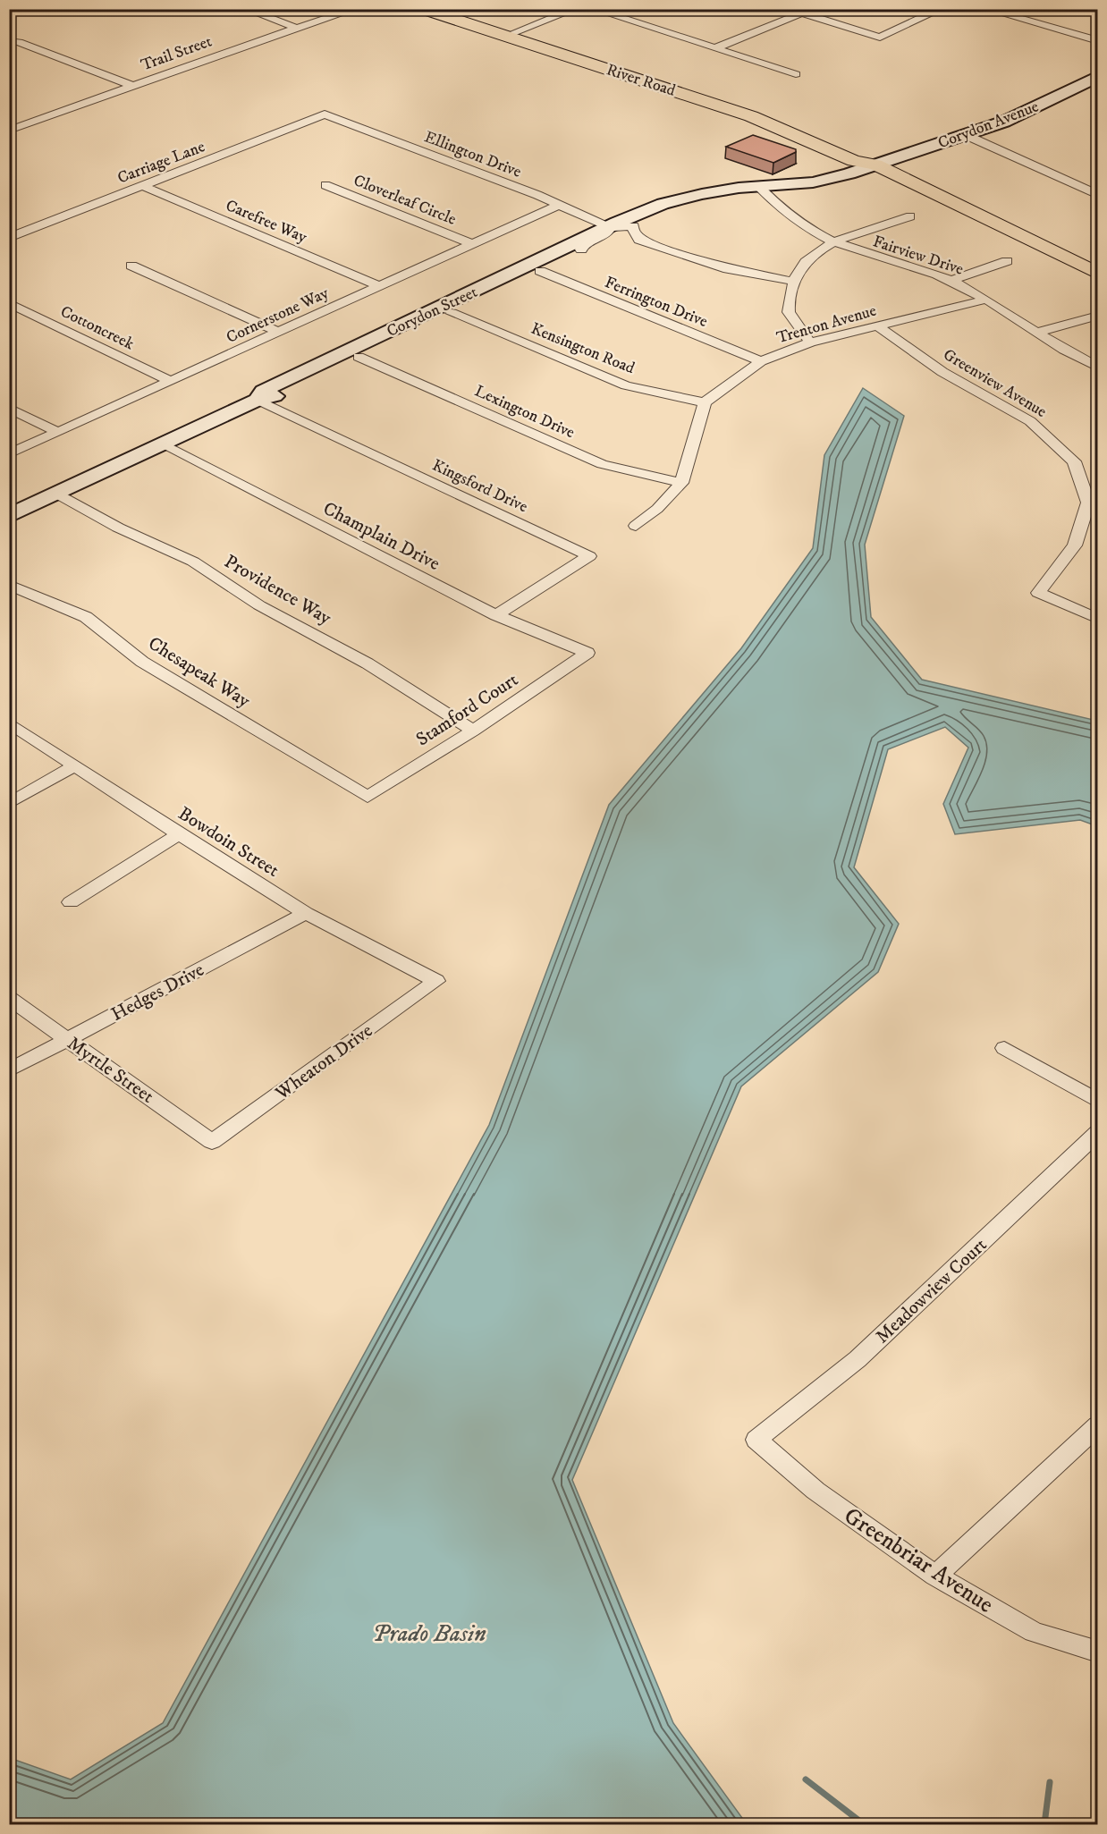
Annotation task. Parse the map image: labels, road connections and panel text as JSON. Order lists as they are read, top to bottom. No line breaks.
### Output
{"streets":{"main road":["River Road","Corydon Avenue","Corydon Street"],"street":["Trail Street","Ellington Drive","Carriage Lane","Cloverleaf Circle","Carefree Way","Fairview Drive","Ferrington Drive","Cornerstone Way","Trenton Avenue","Cottoncreek","Kensington Road","Greenview Avenue","Lexington Drive","Kingsford Drive","Champlain Drive","Providence Way","Chesapeak Way","Stamford Court","Bowdoin Street","Hedges Drive","Wheaton Drive","Myrtle Street","Meadowview Court","Greenbriar Avenue"]},"crossings":[["River Road","Corydon Avenue"],["River Road","Corydon Street"],["Corydon Avenue","Corydon Street"],["Ellington Drive","Carriage Lane"],["Ellington Drive","Corydon Street"],["Ellington Drive","Cornerstone Way"],["Carriage Lane","Carefree Way"],["Cloverleaf Circle","Cornerstone Way"],["Carefree Way","Cornerstone Way"],["Fairview Drive","Corydon Street"],["Fairview Drive","Trenton Avenue"],["Ferrington Drive","Corydon Street"],["Ferrington Drive","Trenton Avenue"],["Corydon Street","Kensington Road"],["Corydon Street","Lexington Drive"],["Corydon Street","Kingsford Drive"],["Corydon Street","Champlain Drive"],["Corydon Street","Providence Way"],["Cornerstone Way","Cottoncreek"],["Trenton Avenue","Kensington Road"],["Trenton Avenue","Greenview Avenue"],["Kingsford Drive","Champlain Drive"],["Champlain Drive","Stamford Court"],["Providence Way","Stamford Court"],["Chesapeak Way","Stamford Court"],["Bowdoin Street","Hedges Drive"],["Bowdoin Street","Wheaton Drive"],["Hedges Drive","Myrtle Street"],["Wheaton Drive","Myrtle Street"],["Meadowview Court","Greenbriar Avenue"]],"water":["Prado Basin"]}
